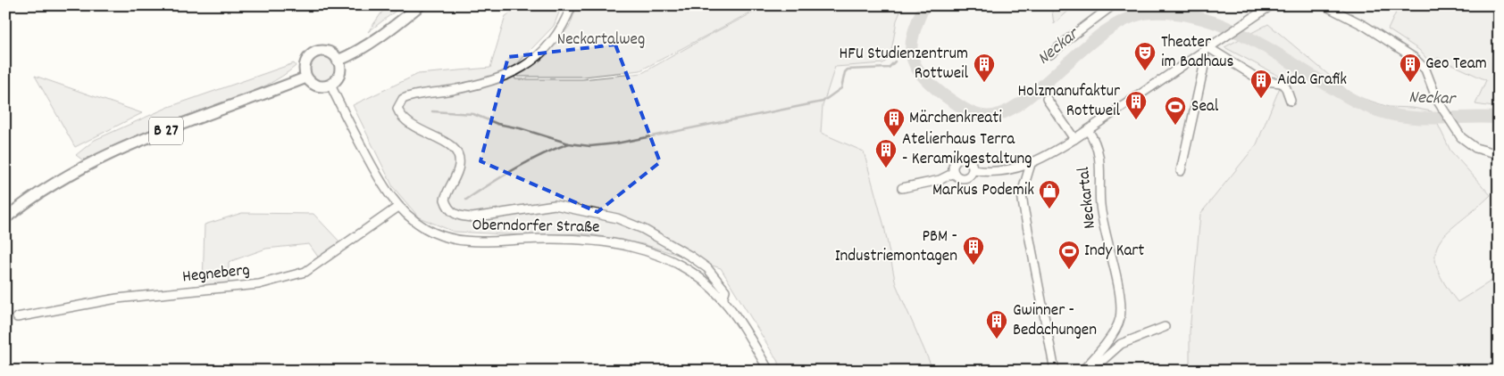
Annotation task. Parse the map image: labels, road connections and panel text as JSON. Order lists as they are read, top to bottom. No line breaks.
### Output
{"streets":{"main road":["B 27"],"street":["Neckartal","Oberndorfer Straße","Hegneberg"]},"crossings":[["B 27","Oberndorfer Straße"],["Oberndorfer Straße","Hegneberg"]],"water":["Neckar"],"parks":["Neckartalweg"],"places":{"theatre":["Theater im Badhaus"],"building":["HFU Studienzentrum Rottweil","Geo Team","Aida Grafik","Holzmanufaktur Rottweil","Märchenkreati","Atelierhaus Terra - Keramikgestaltung","PBM - Industriemontagen","Gwinner - Bedachungen"],"sports":["Seal","Indy Kart"],"shop":["Markus Podemik"]}}
